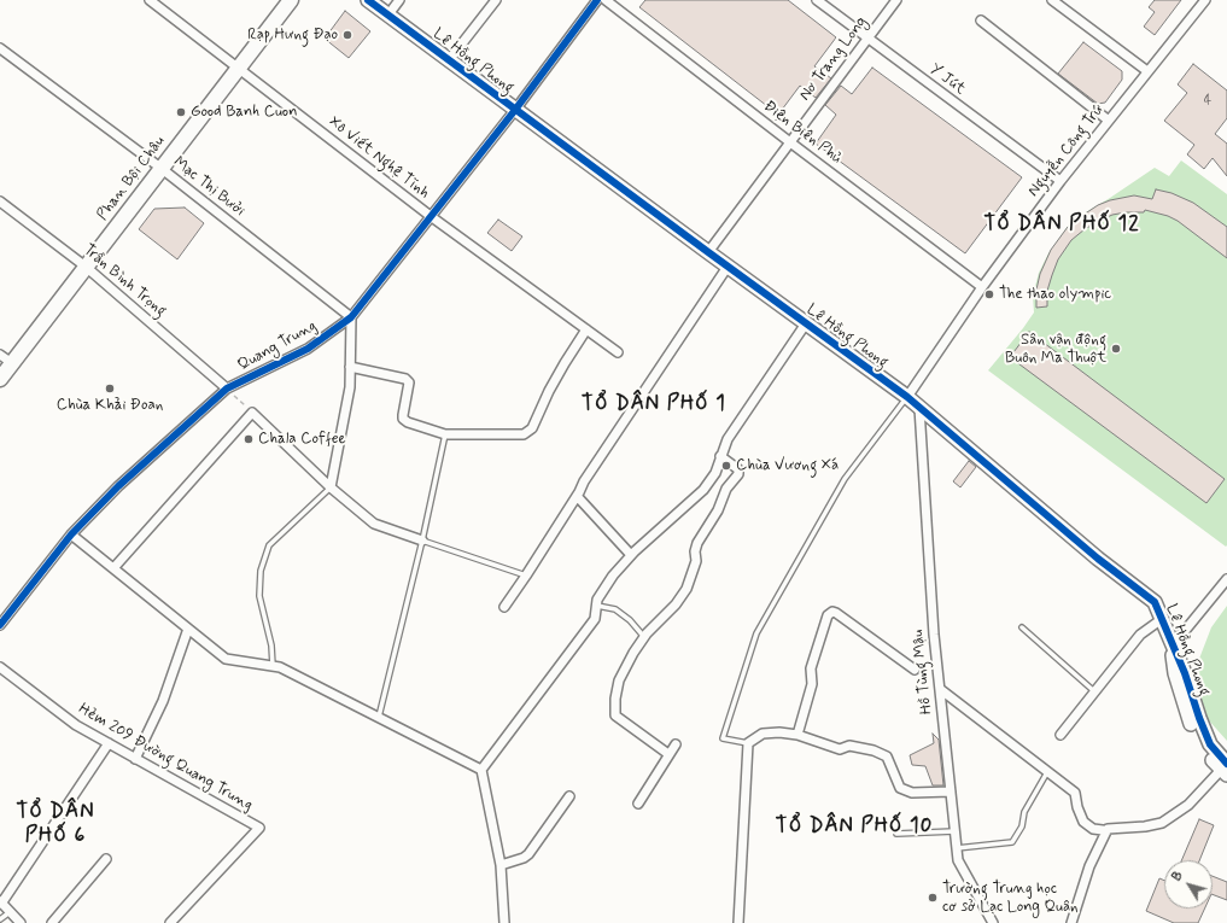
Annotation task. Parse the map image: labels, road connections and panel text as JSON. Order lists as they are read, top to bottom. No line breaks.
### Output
{"streets":{"main road":["Phan Bội Châu"],"street":["Nơ Trang Long","Lê Hồng Phong","Y Jút","Điện Biên Phủ","Nguyễn Công Trứ","Xô Viết Nghệ Tĩnh","Mạc Thị Bưởi","Trần Bình Trọng","Quang Trung","Hồ Tùng Mậu","Hẻm 209 Đường Quang Trung"]},"crossings":[["Nơ Trang Long","Lê Hồng Phong"],["Nơ Trang Long","Y Jút"],["Nơ Trang Long","Điện Biên Phủ"],["Lê Hồng Phong","Nguyễn Công Trứ"],["Lê Hồng Phong","Quang Trung"],["Lê Hồng Phong","Hồ Tùng Mậu"],["Y Jút","Nguyễn Công Trứ"],["Điện Biên Phủ","Nguyễn Công Trứ"],["Xô Viết Nghệ Tĩnh","Phan Bội Châu"],["Xô Viết Nghệ Tĩnh","Quang Trung"],["Phan Bội Châu","Mạc Thị Bưởi"],["Phan Bội Châu","Trần Bình Trọng"],["Mạc Thị Bưởi","Quang Trung"],["Trần Bình Trọng","Quang Trung"]],"districts":["TỔ DÂN PHỐ 12","TỔ DÂN PHỐ 1","TỔ DÂN PHỐ 6","TỔ DÂN PHỐ 10"],"places":["Rạp Hưng Đạo","Good Banh Cuon","The thao olympic","Sân vận động Buôn Ma Thuột","Chùa Khải Đoan","Chala Coffee","Chùa Vương Xá","Trường Trung học cơ sở Lạc Long Quân"],"house_numbers":["4"],"north":"top left"}
